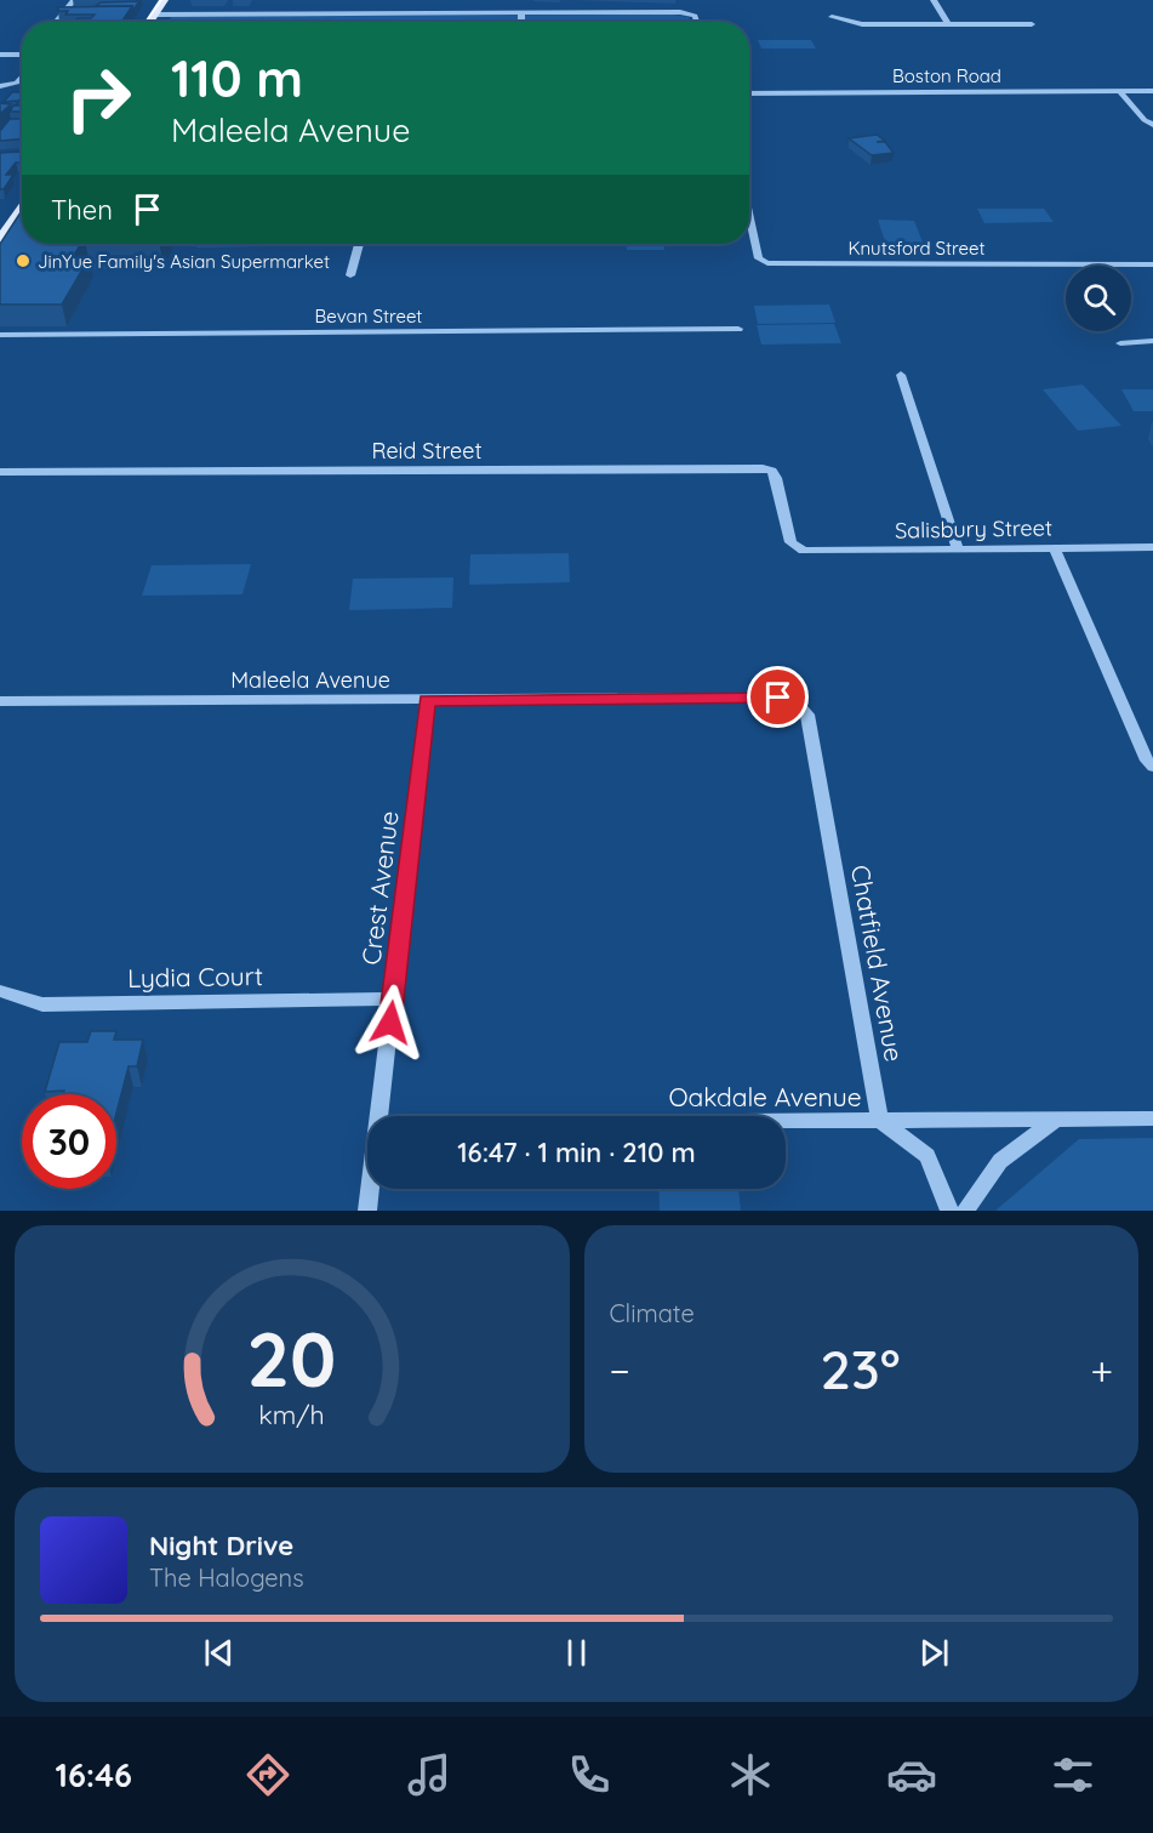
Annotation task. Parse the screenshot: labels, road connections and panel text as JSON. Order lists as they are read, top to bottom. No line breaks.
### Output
{"streets":{"street":["Boston Road","Knutsford Street","Bevan Street","Reid Street","Salisbury Street","Maleela Avenue","Crest Avenue","Chatfield Avenue","Lydia Court","Oakdale Avenue"]},"crossings":[["Reid Street","Salisbury Street"],["Maleela Avenue","Crest Avenue"],["Maleela Avenue","Chatfield Avenue"],["Crest Avenue","Lydia Court"],["Chatfield Avenue","Oakdale Avenue"]],"places":["JinYue Family's Asian Supermarket"],"page":{"turn":["110 m","Maleela Avenue"],"then":"Then","limit":"30","trip":"16:47 · 1 min · 210 m","tile":"Climate","heat":["−","23°","+"],"song":["Night Drive","The Halogens"],"tabs":"16:46","gauge":["20","km/h"]}}
